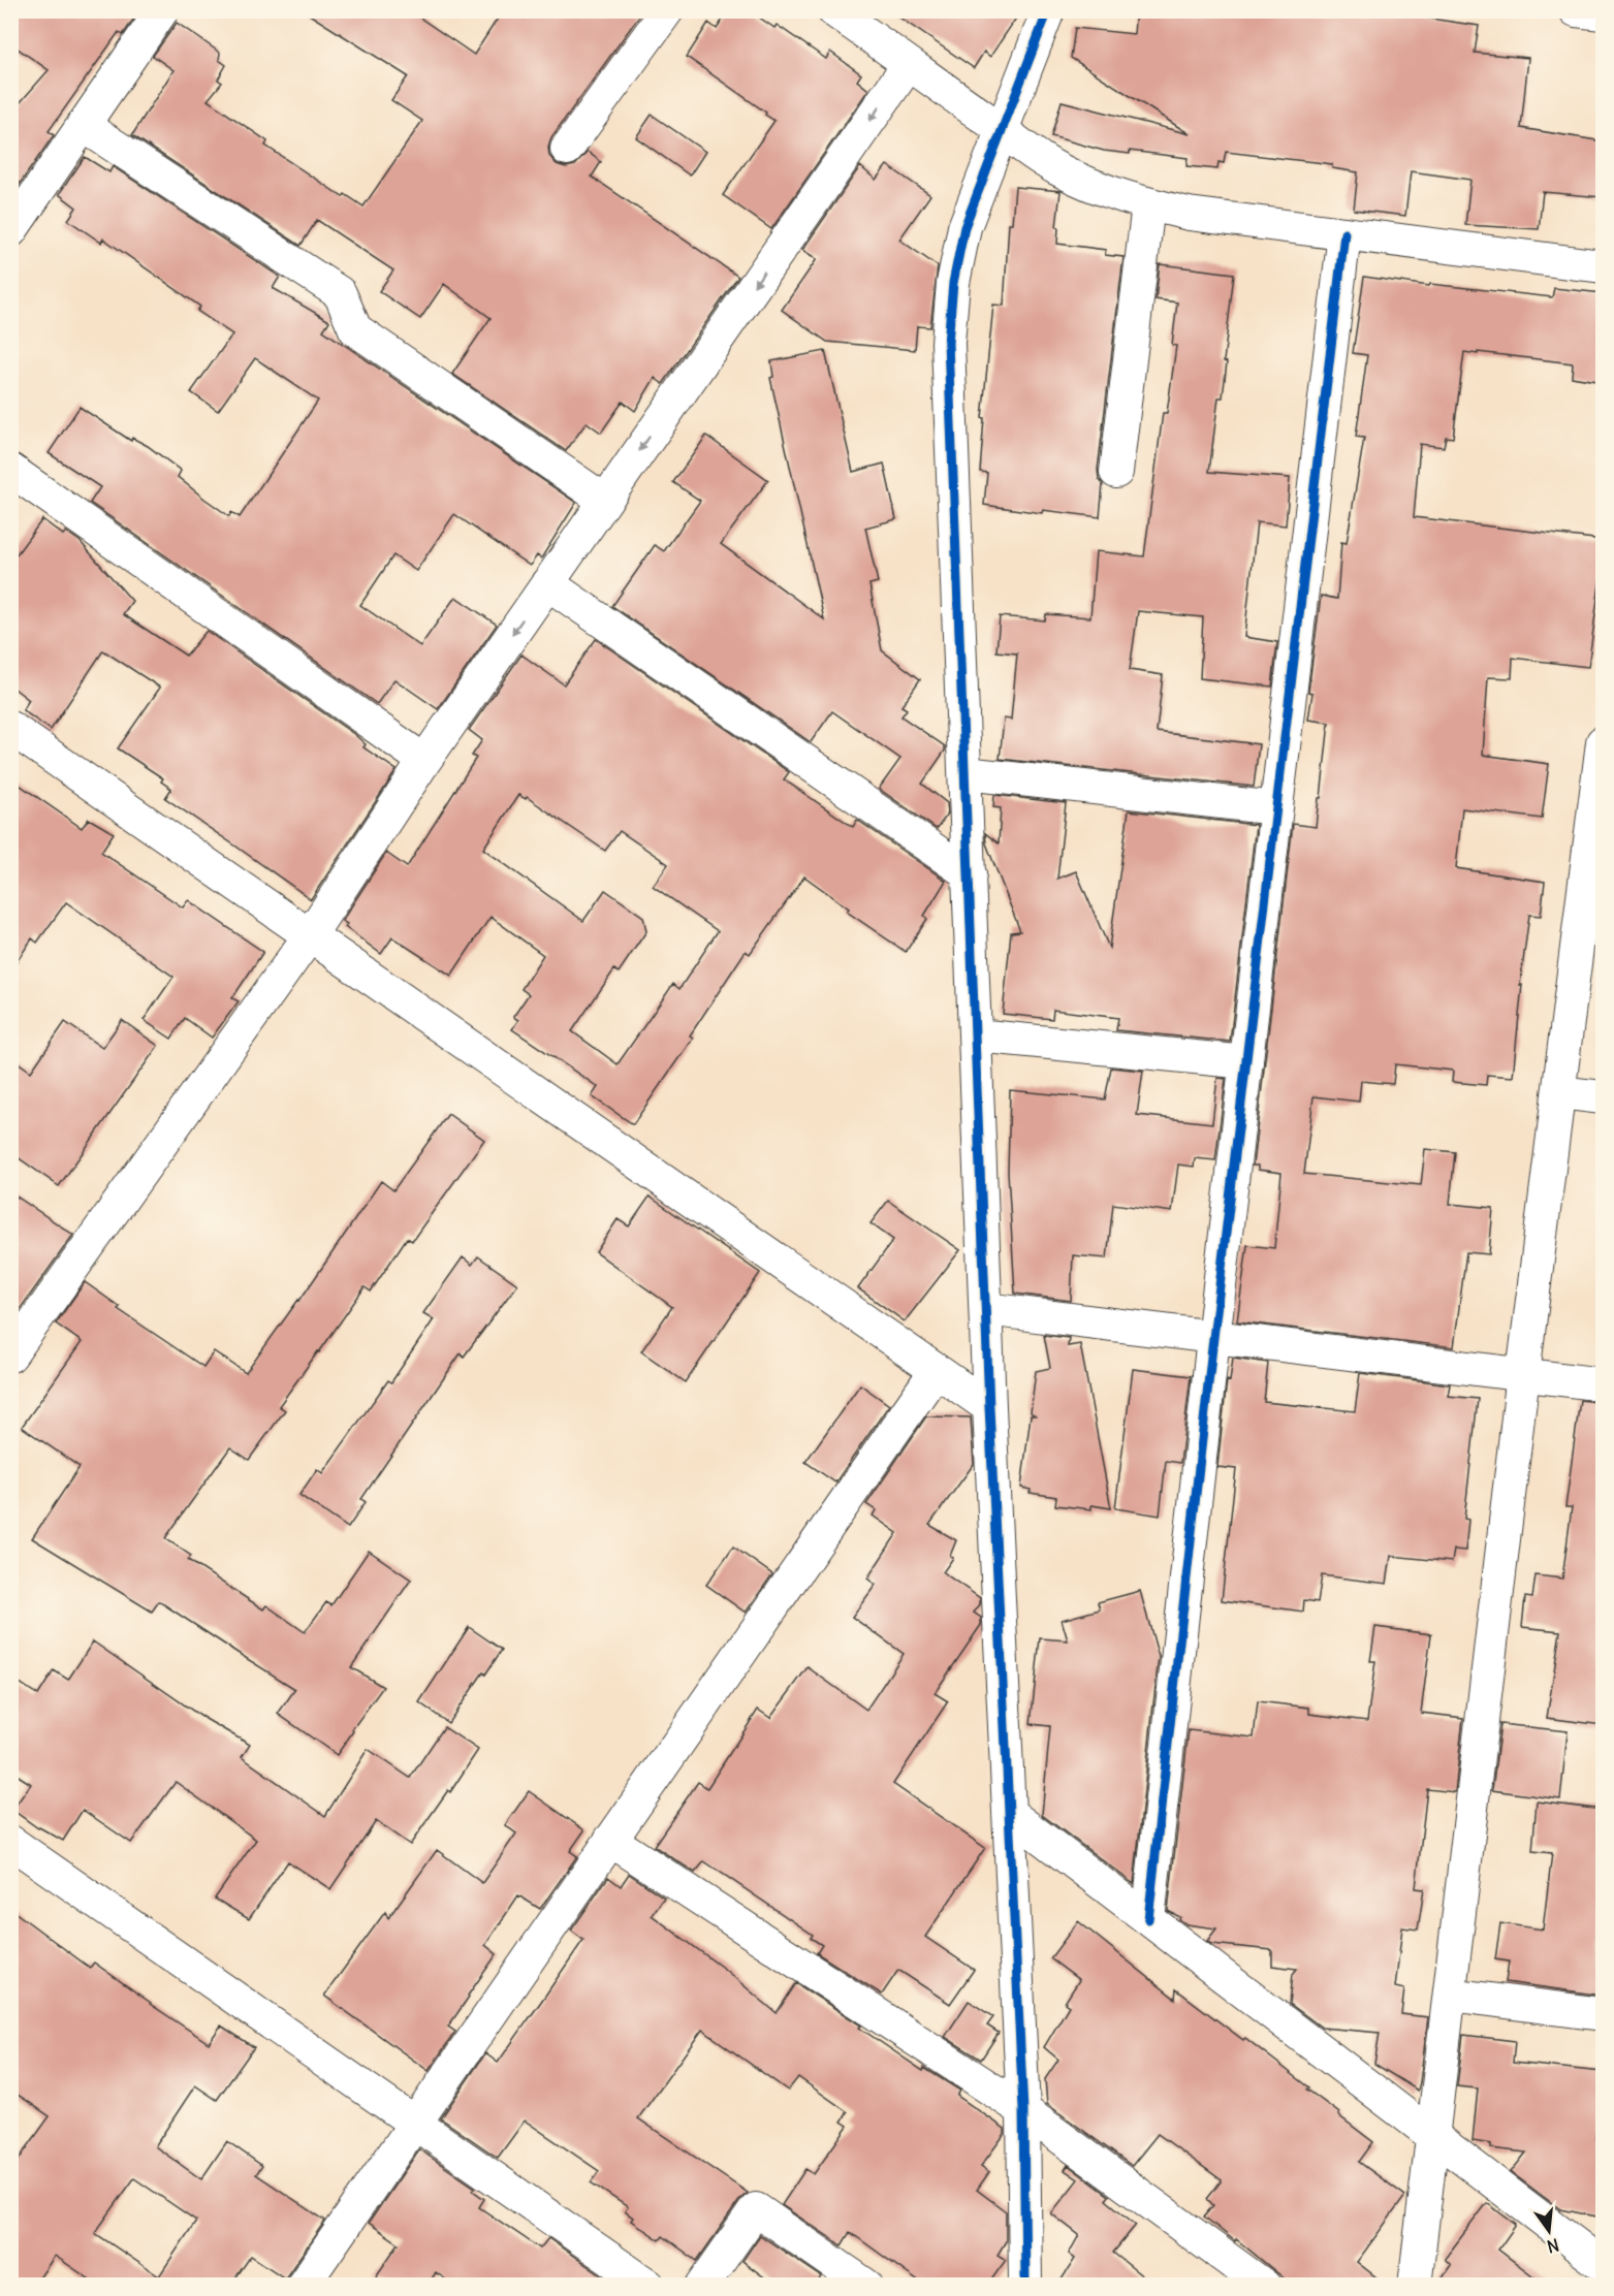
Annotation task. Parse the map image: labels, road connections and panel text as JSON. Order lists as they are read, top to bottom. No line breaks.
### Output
{"north":"bottom"}
